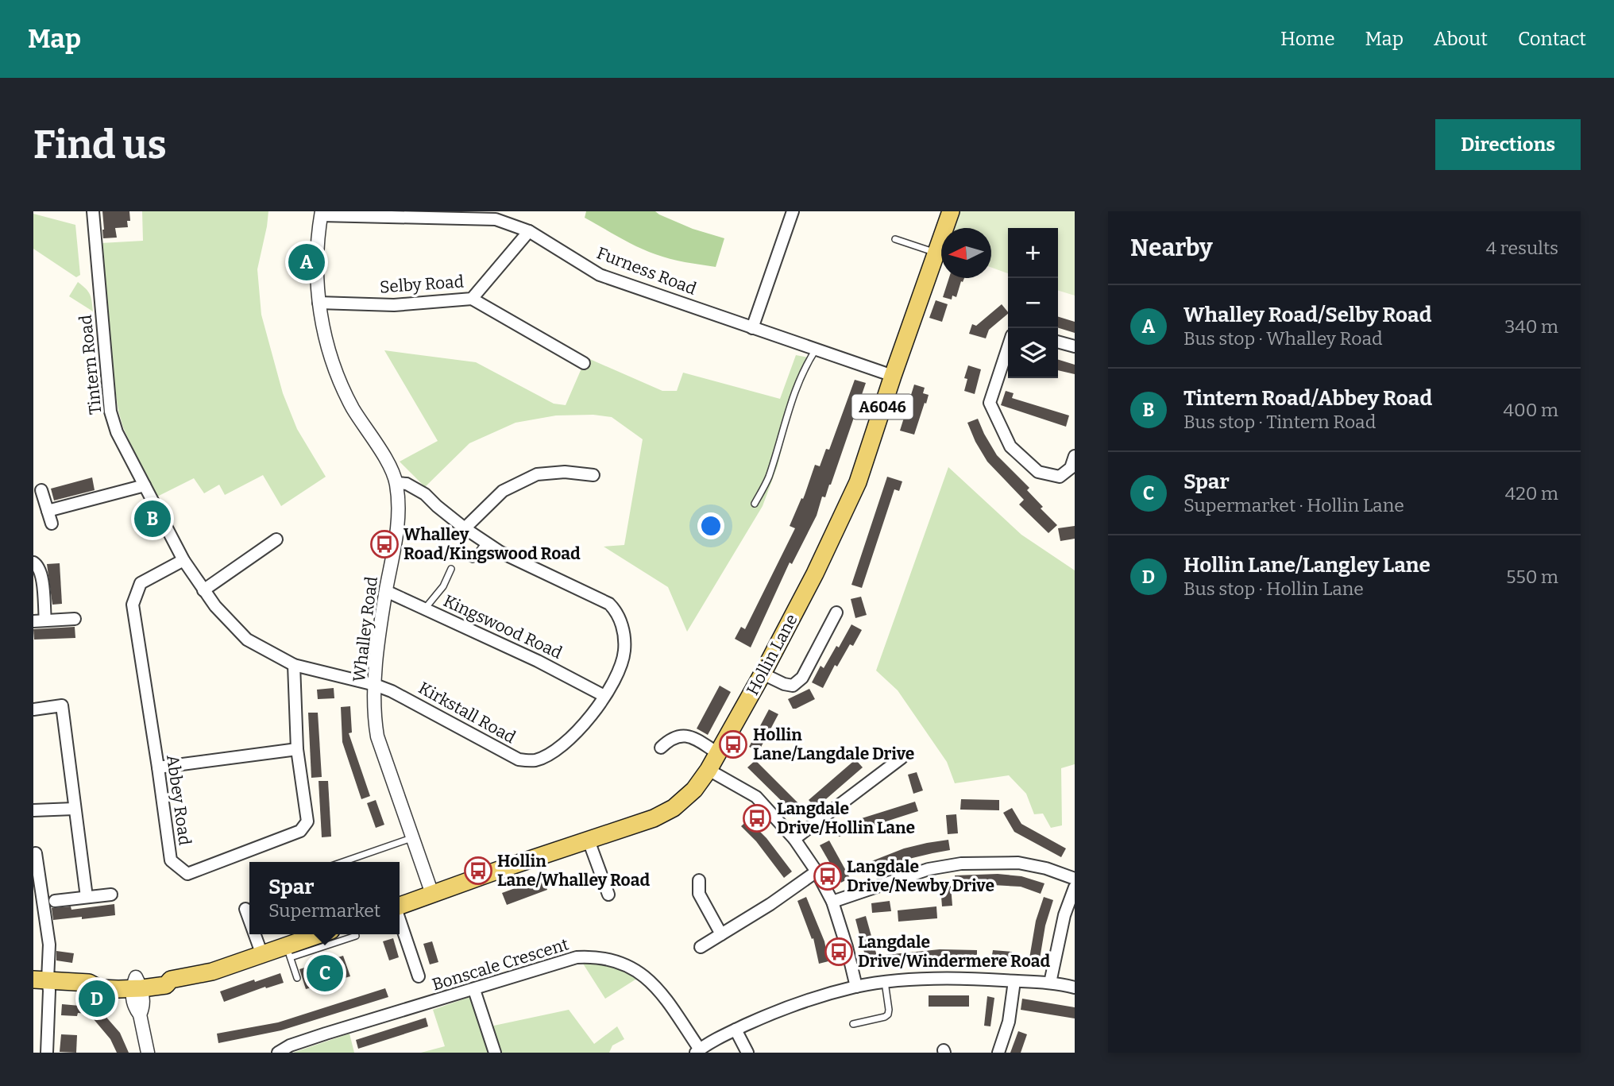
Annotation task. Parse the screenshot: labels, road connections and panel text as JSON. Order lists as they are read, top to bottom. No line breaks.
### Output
{"streets":{"main road":["A6046","Hollin Lane"],"street":["Furness Road","Selby Road","Tintern Road","Kingswood Road","Whalley Road","Kirkstall Road","Abbey Road","Bonscale Crescent"]},"crossings":[["Furness Road","Selby Road"],["Furness Road","Whalley Road"],["Furness Road","Hollin Lane"],["Selby Road","Whalley Road"],["Tintern Road","Whalley Road"],["Tintern Road","Kirkstall Road"],["Tintern Road","Abbey Road"],["Kingswood Road","Whalley Road"],["Kingswood Road","Kirkstall Road"],["Whalley Road","Hollin Lane"],["Whalley Road","Kirkstall Road"]],"places":{"bus stop":["Whalley Road/Kingswood Road","Hollin Lane/Langdale Drive","Langdale Drive/Hollin Lane","Hollin Lane/Whalley Road","Langdale Drive/Newby Drive","Langdale Drive/Windermere Road"]},"north":"left","page":{"header":"Map","nav":["Home","Map","About","Contact"],"buttons":"Directions","title":"Find us","heading":["Nearby","4 results"],"map_buttons":["+","−"],"pins":["A","B","C","D"],"list":[{"mark":"A","name":"Whalley Road/Selby Road","note":"Bus stop · Whalley Road","value":"340 m"},{"mark":"B","name":"Tintern Road/Abbey Road","note":"Bus stop · Tintern Road","value":"400 m"},{"mark":"C","name":"Spar","note":"Supermarket · Hollin Lane","value":"420 m"},{"mark":"D","name":"Hollin Lane/Langley Lane","note":"Bus stop · Hollin Lane","value":"550 m"}],"popup":["Spar","Supermarket"]}}
